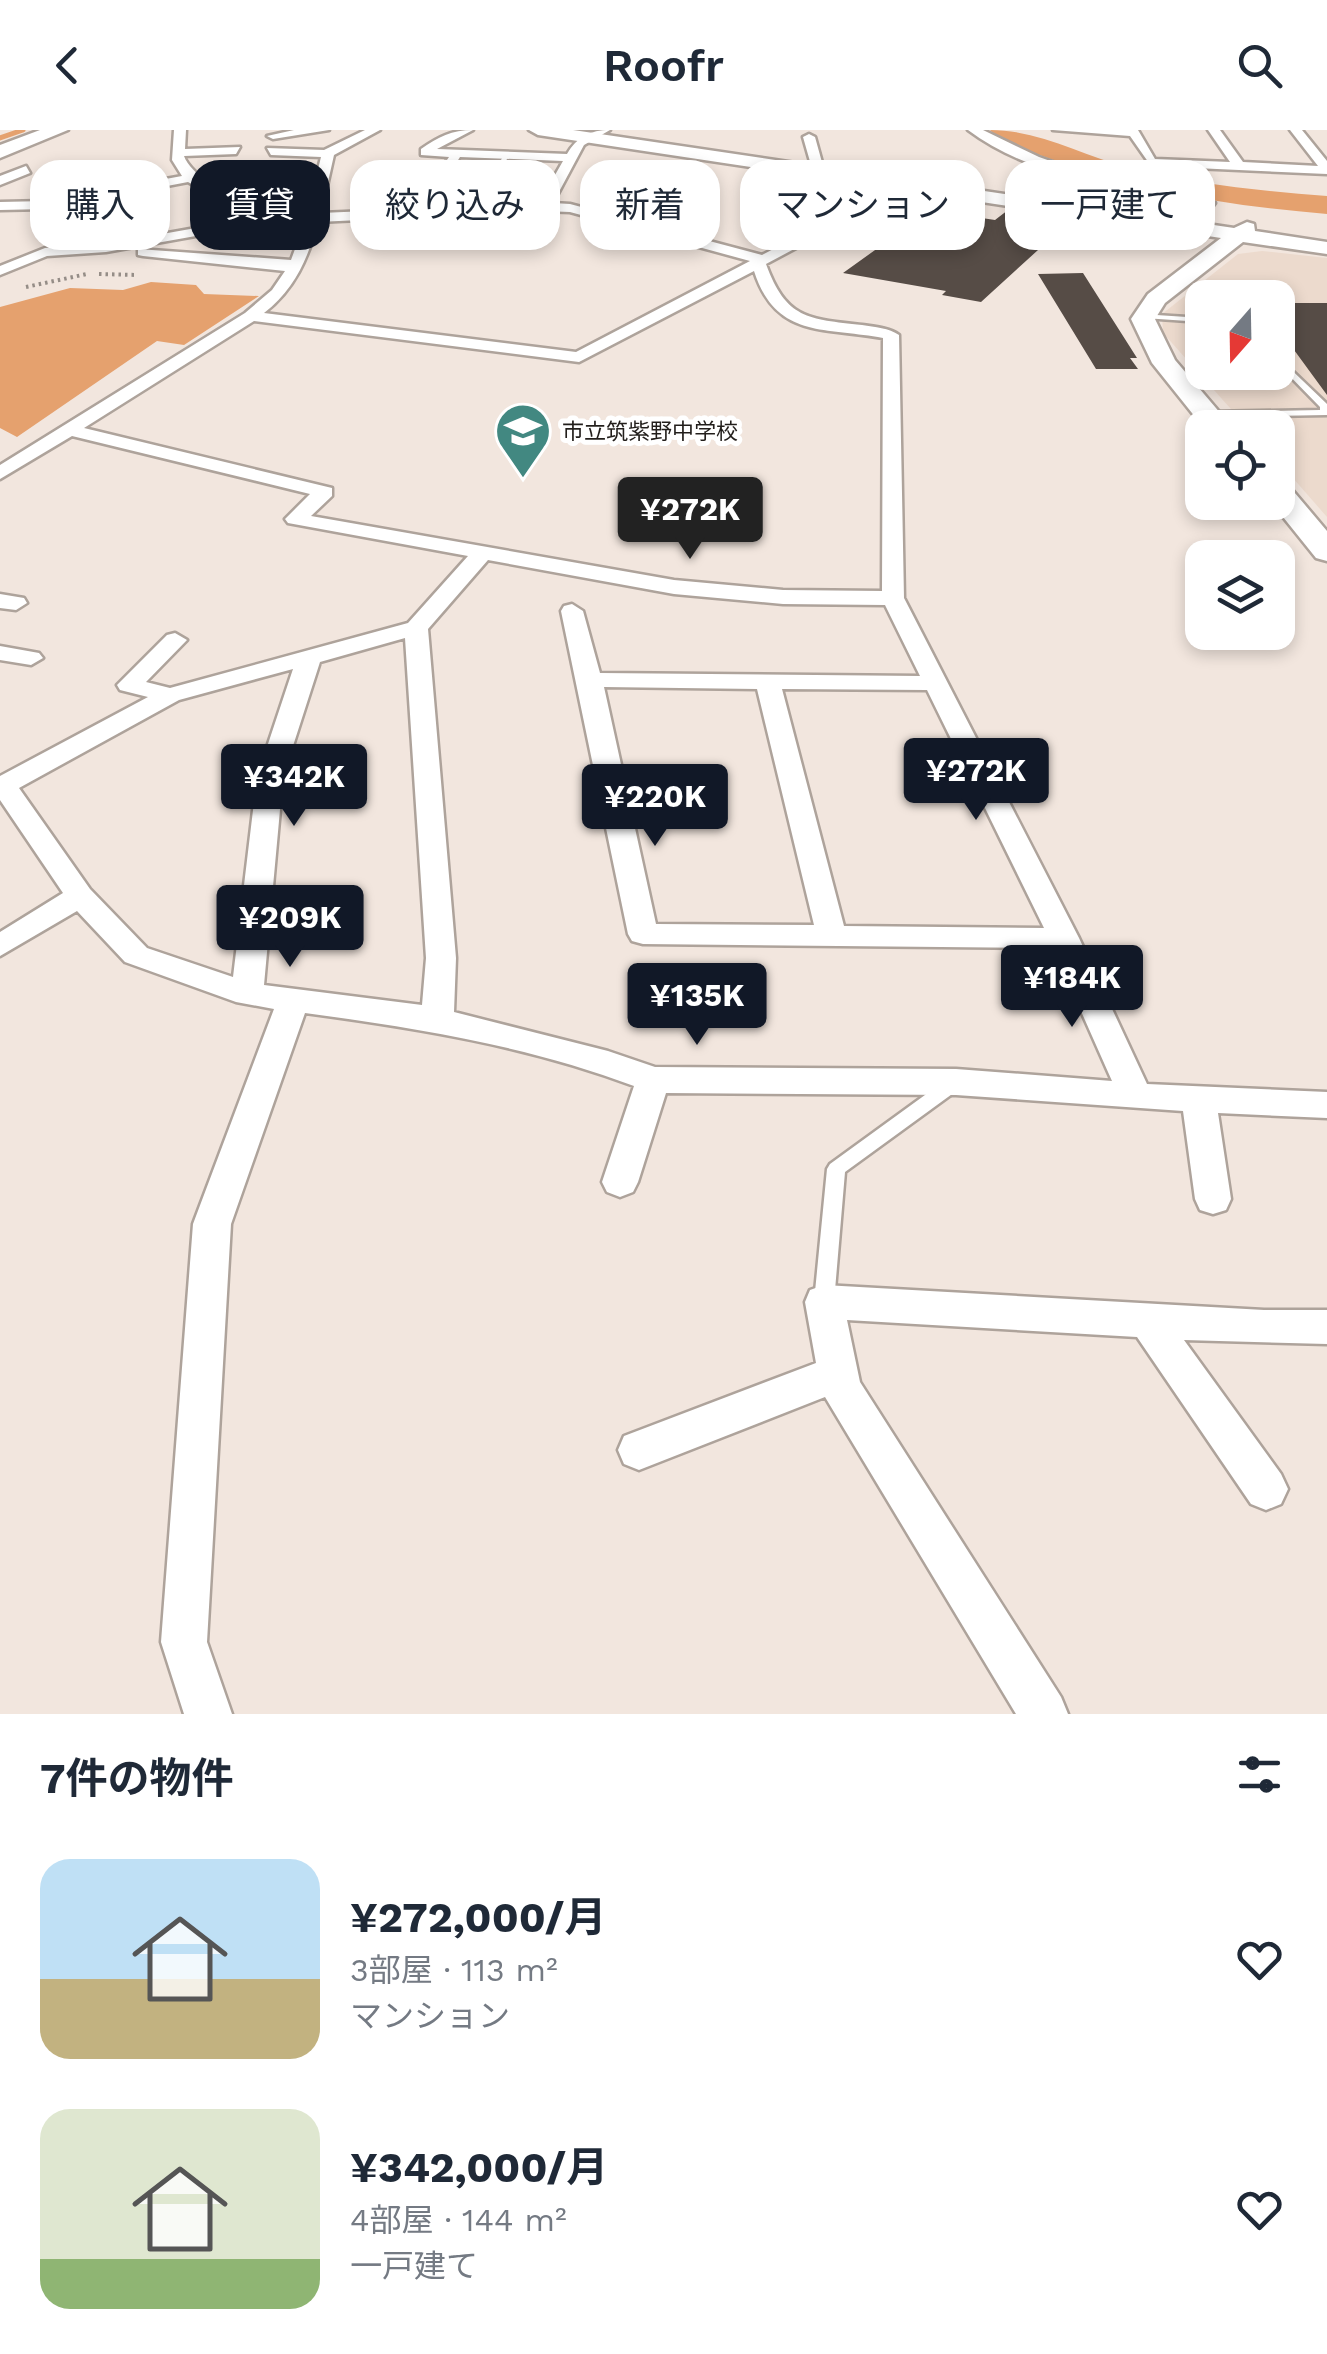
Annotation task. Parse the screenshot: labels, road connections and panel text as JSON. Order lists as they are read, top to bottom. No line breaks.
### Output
{"places":{"school or university":["市立筑紫野中学校"]},"north":"bottom","page":{"header":"Roofr","chip":["購入","賃貸","絞り込み","新着","マンション","一戸建て"],"price":["¥272K","¥272K","¥342K","¥220K","¥209K","¥184K","¥135K"],"heading":"7件の物件","list":[{"name":"¥272,000/月","note":"3部屋 · 113 m² · マンション"},{"name":"¥342,000/月","note":"4部屋 · 144 m² · 一戸建て"}]}}
